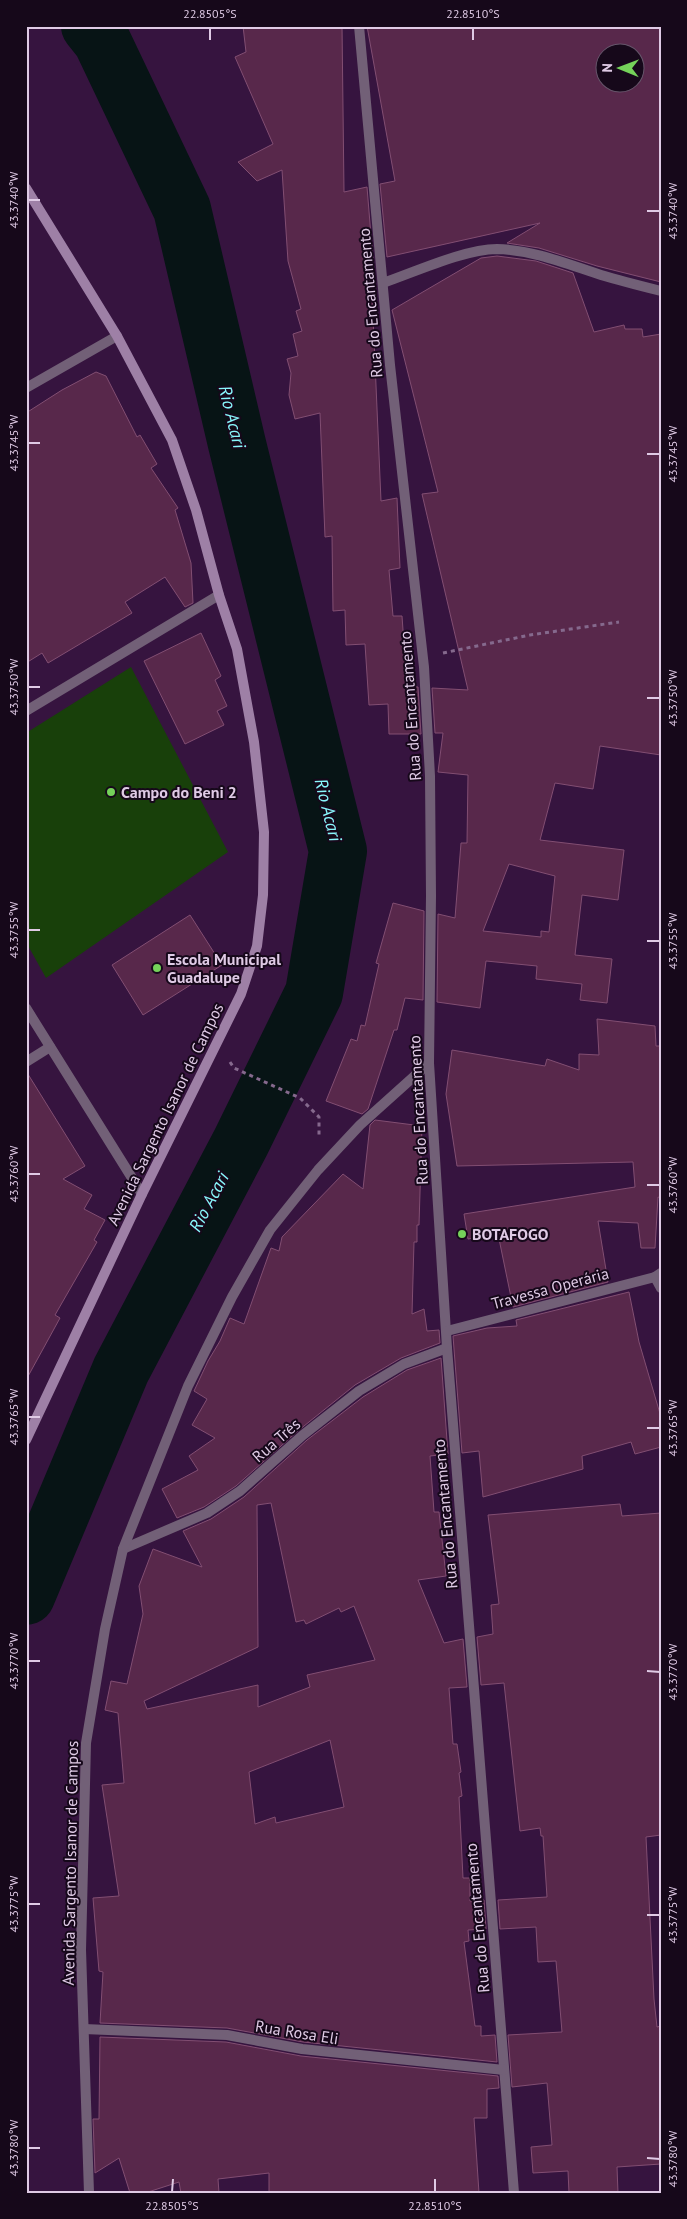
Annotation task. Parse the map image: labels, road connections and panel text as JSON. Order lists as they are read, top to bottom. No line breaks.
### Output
{"streets":{"street":["Rua do Encantamento","Avenida Sargento Isanor de Campos","Travessa Operária","Rua Três","Rua Rosa Eli"]},"crossings":[["Rua do Encantamento","Avenida Sargento Isanor de Campos"],["Rua do Encantamento","Travessa Operária"],["Rua do Encantamento","Rua Três"],["Rua do Encantamento","Rua Rosa Eli"],["Avenida Sargento Isanor de Campos","Rua Três"],["Avenida Sargento Isanor de Campos","Rua Rosa Eli"]],"water":["Rio Acari"],"places":["Campo do Beni 2","Escola Municipal Guadalupe","BOTAFOGO"],"north":"left","coordinates":["22.8505°S","22.8510°S","43.3740°W","43.3745°W","43.3750°W","43.3755°W","43.3760°W","43.3765°W","43.3770°W","43.3775°W","43.3780°W"]}
